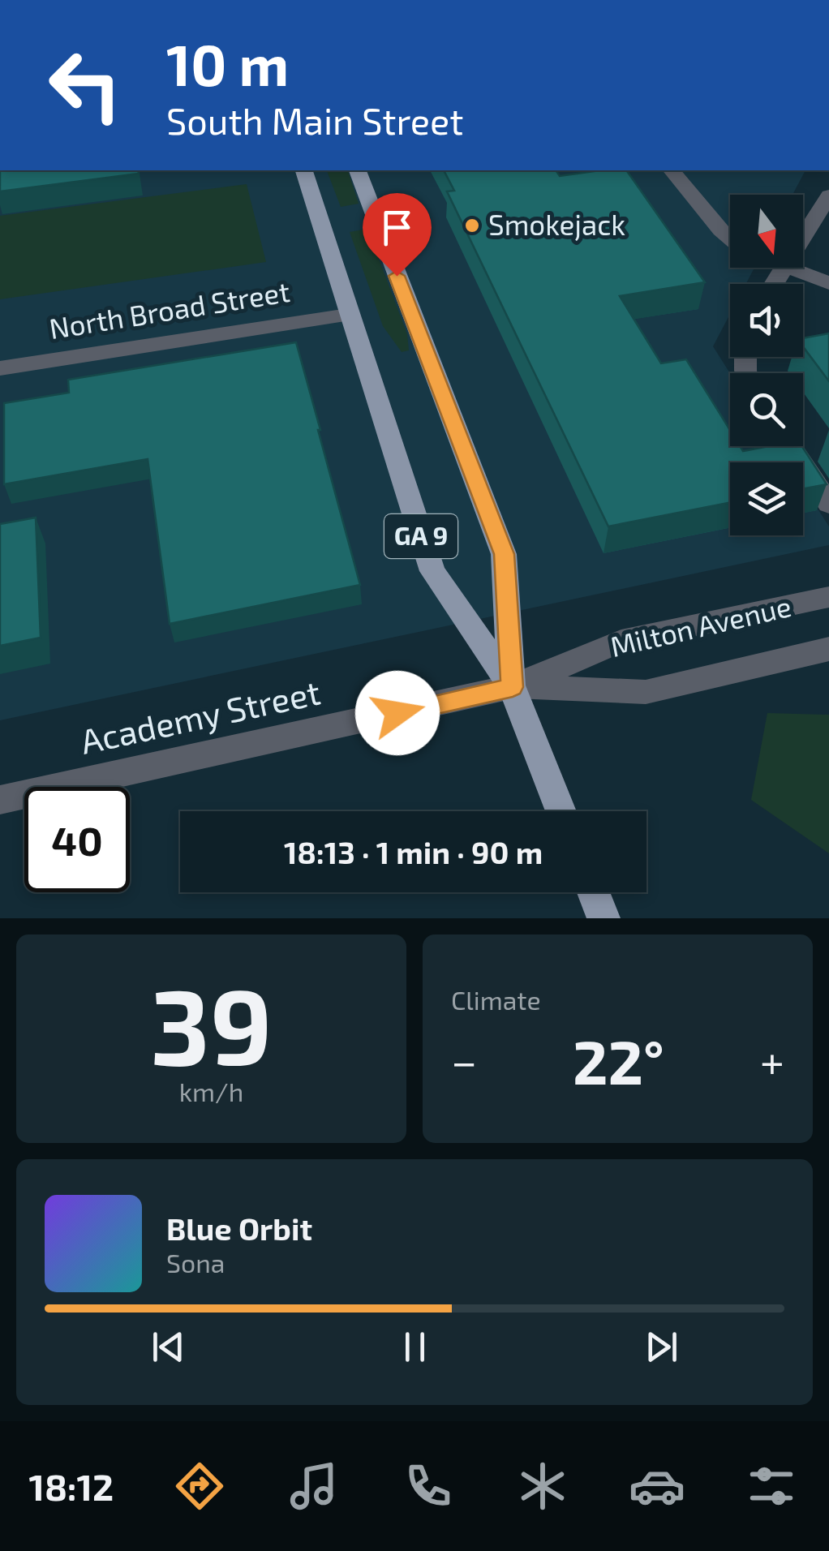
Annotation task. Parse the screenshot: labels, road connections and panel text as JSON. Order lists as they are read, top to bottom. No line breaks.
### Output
{"streets":{"main road":["GA 9"],"street":["North Broad Street","Milton Avenue","Academy Street"]},"crossings":[["North Broad Street","GA 9"],["GA 9","Milton Avenue"],["GA 9","Academy Street"],["Milton Avenue","Academy Street"]],"places":["Smokejack"],"north":"bottom","page":{"turn":["10 m","South Main Street"],"limit":"40","trip":"18:13 · 1 min · 90 m","tile":[["39","km/h"],"Climate"],"heat":["−","22°","+"],"song":["Blue Orbit","Sona"],"tabs":"18:12"}}
